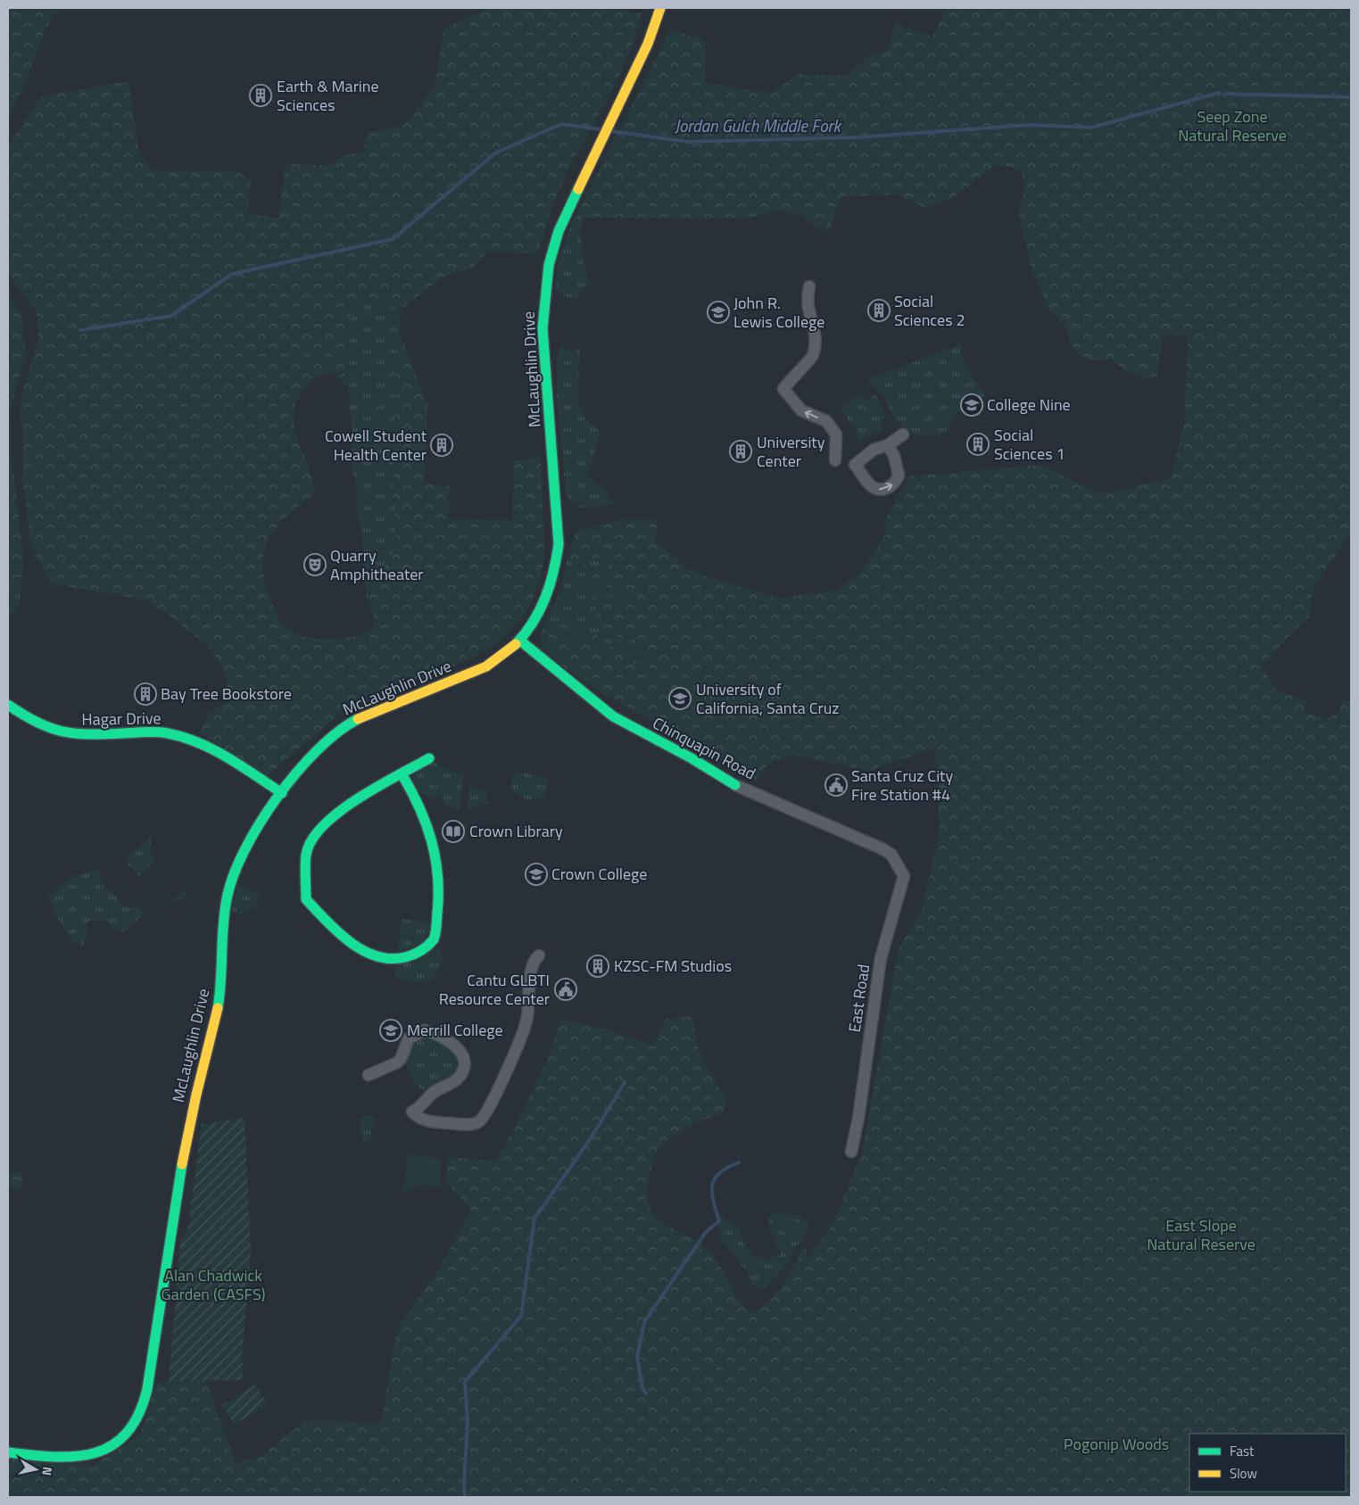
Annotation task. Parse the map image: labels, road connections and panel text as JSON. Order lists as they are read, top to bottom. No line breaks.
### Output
{"streets":{"street":["McLaughlin Drive","Hagar Drive","Chinquapin Road","East Road"]},"crossings":[["McLaughlin Drive","Hagar Drive"],["McLaughlin Drive","Chinquapin Road"],["Chinquapin Road","East Road"]],"water":["Jordan Gulch Middle Fork"],"parks":["Seep Zone Natural Reserve","East Slope Natural Reserve","Alan Chadwick Garden (CASFS)","Pogonip Woods"],"places":{"building":["Earth & Marine Sciences","Social Sciences 2","Social Sciences 1","Cowell Student Health Center","University Center","Bay Tree Bookstore","KZSC-FM Studios"],"school or university":["John R. Lewis College","College Nine","University of California, Santa Cruz","Crown College","Merrill College"],"theatre":["Quarry Amphitheater"],"public building":["Santa Cruz City Fire Station #4","Cantu GLBTI Resource Center"],"library":["Crown Library"]},"legend":["Fast","Slow"],"north":"right"}
